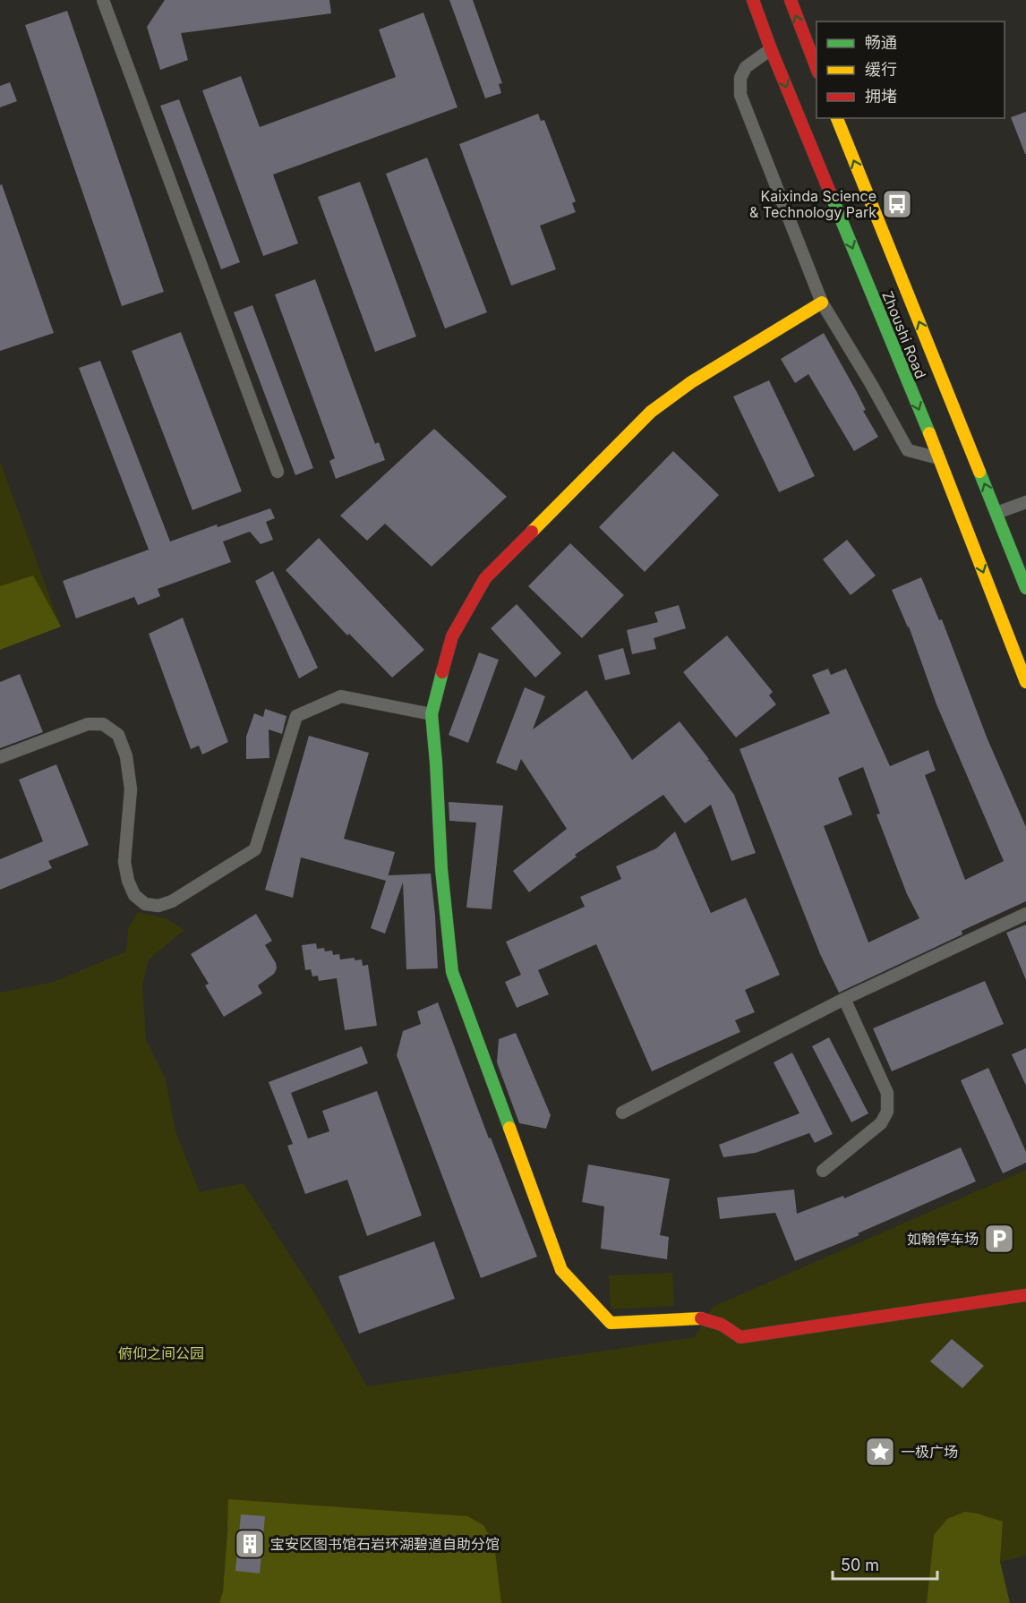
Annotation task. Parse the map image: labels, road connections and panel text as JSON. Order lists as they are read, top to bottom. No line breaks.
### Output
{"streets":{"street":["Zhoushi Road"]},"parks":["俯仰之间公园"],"places":{"bus stop":["Kaixinda Science & Technology Park"],"parking":["如翰停车场"],"place":["一极广场"],"building":["宝安区图书馆石岩环湖碧道自助分馆"]},"legend":["畅通","缓行","拥堵"],"scale_bar":"50 m"}
